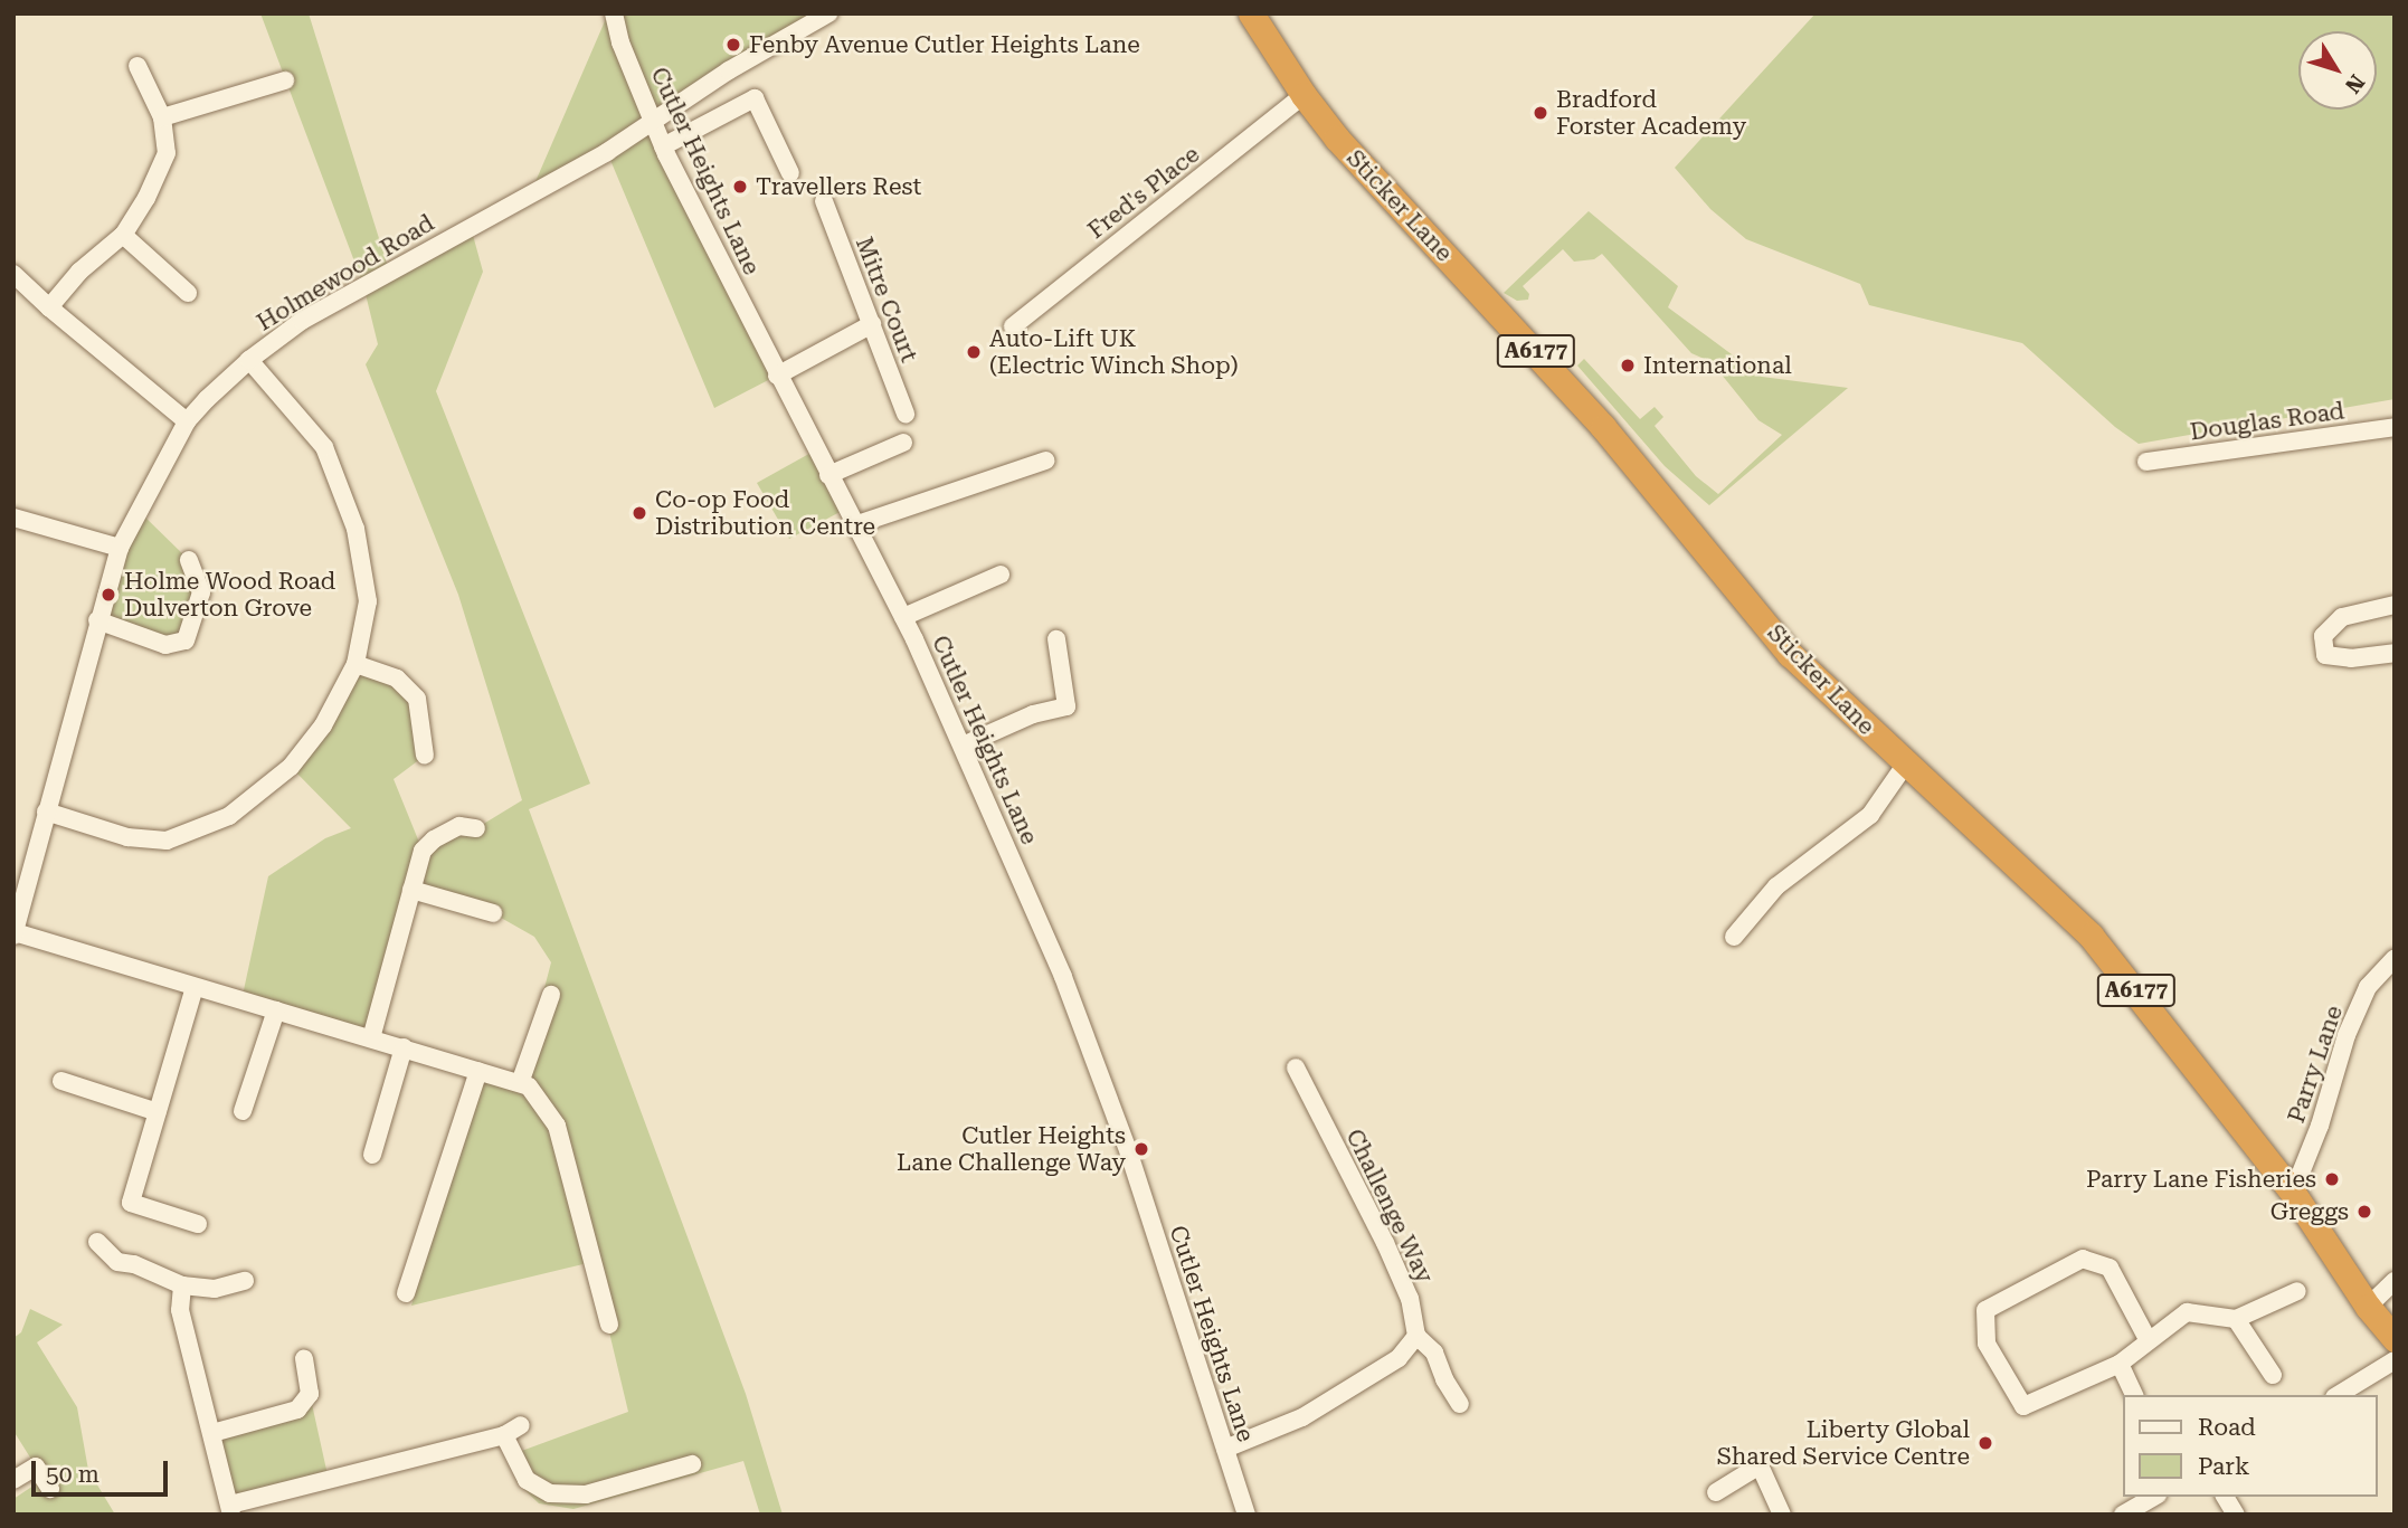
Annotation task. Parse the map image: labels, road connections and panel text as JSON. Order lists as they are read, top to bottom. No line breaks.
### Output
{"streets":{"highway":["Sticker Lane","A6177"],"street":["Cutler Heights Lane","Fred's Place","Holmewood Road","Mitre Court","Douglas Road","Parry Lane","Challenge Way"]},"crossings":[["Cutler Heights Lane","Holmewood Road"],["Fred's Place","Sticker Lane"],["Sticker Lane","Parry Lane"]],"places":["Fenby Avenue Cutler Heights Lane","Bradford Forster Academy","Travellers Rest","Auto-Lift UK (Electric Winch Shop)","International","Co-op Food Distribution Centre","Holme Wood Road Dulverton Grove","Cutler Heights Lane Challenge Way","Parry Lane Fisheries","Greggs","Liberty Global Shared Service Centre"],"legend":["Road","Park"],"scale_bar":"50 m","north":"bottom right"}
